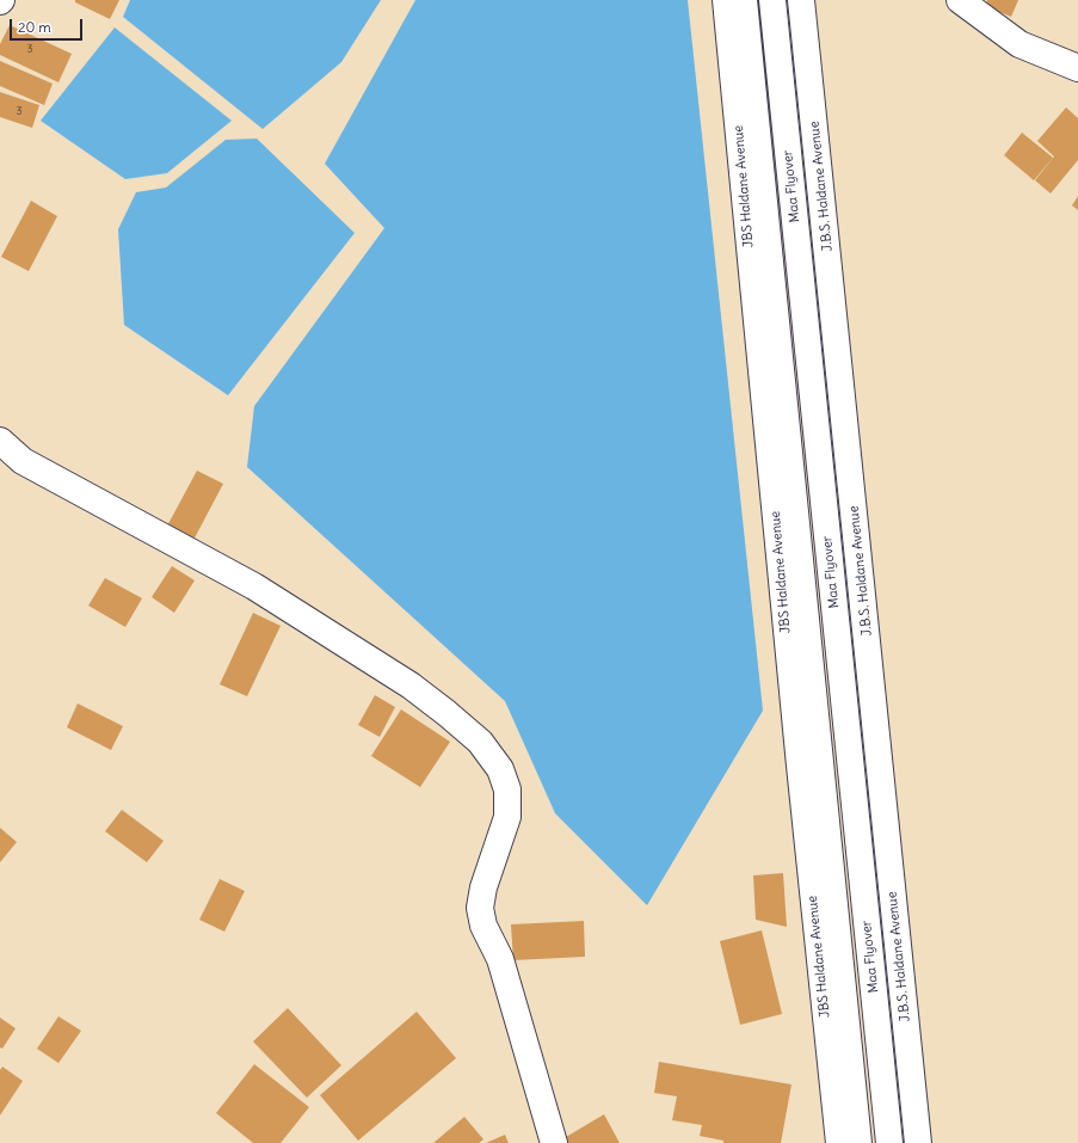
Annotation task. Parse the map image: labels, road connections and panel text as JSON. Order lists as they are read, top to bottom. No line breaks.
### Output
{"streets":{"main road":["JBS Haldane Avenue","Maa Flyover","J.B.S. Haldane Avenue"]},"house_numbers":["3","3"],"scale_bar":"20 m"}
